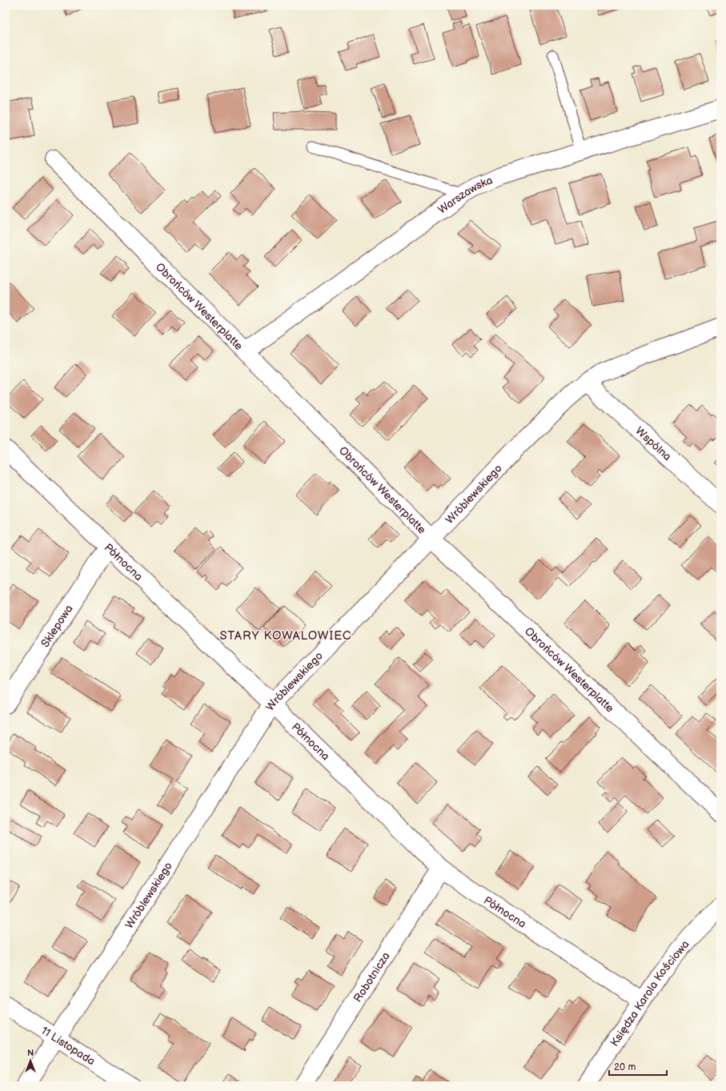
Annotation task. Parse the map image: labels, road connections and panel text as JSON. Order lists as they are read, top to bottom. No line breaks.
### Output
{"streets":{"street":["Warszawska","Obrońców Westerplatte","Wspólna","Wróblewskiego","Północna","Sklepowa","Robotnicza","Księdza Karola Kościowa","11 Listopada"]},"crossings":[["Warszawska","Obrońców Westerplatte"],["Obrońców Westerplatte","Wróblewskiego"],["Wspólna","Wróblewskiego"],["Wróblewskiego","Północna"],["Wróblewskiego","11 Listopada"],["Północna","Sklepowa"],["Północna","Robotnicza"],["Północna","Księdza Karola Kościowa"]],"districts":["STARY KOWALOWIEC"],"scale_bar":"20 m","north":"top"}
